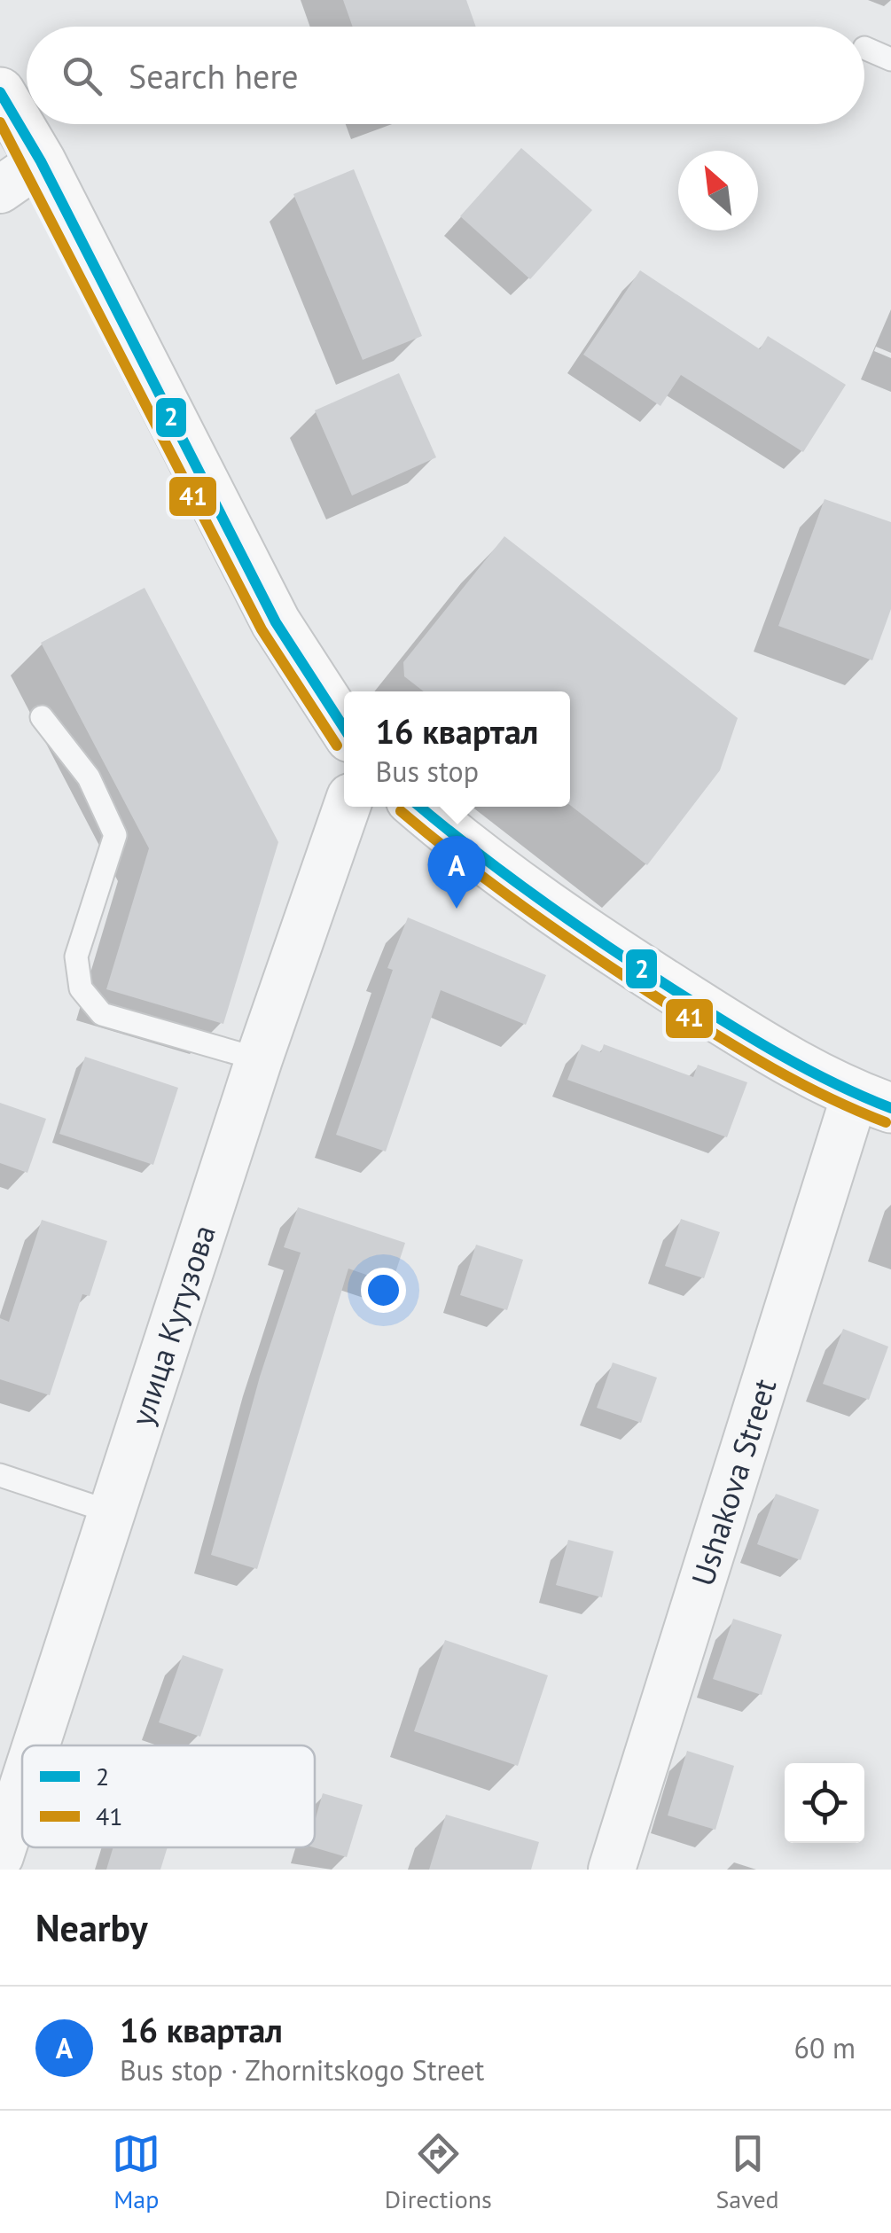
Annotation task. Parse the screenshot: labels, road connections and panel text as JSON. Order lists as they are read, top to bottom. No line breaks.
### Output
{"streets":{"street":["улица Кутузова","Ushakova Street"]},"lines":["transit line 2","transit line 41"],"legend":["2","41"],"north":"top left","page":{"search":"Search here","popup":["16 квартал","Bus stop"],"pins":"A","heading":"Nearby","list":[{"mark":"A","name":"16 квартал","note":"Bus stop · Zhornitskogo Street","value":"60 m"}],"nav":["Map","Directions","Saved"]}}
